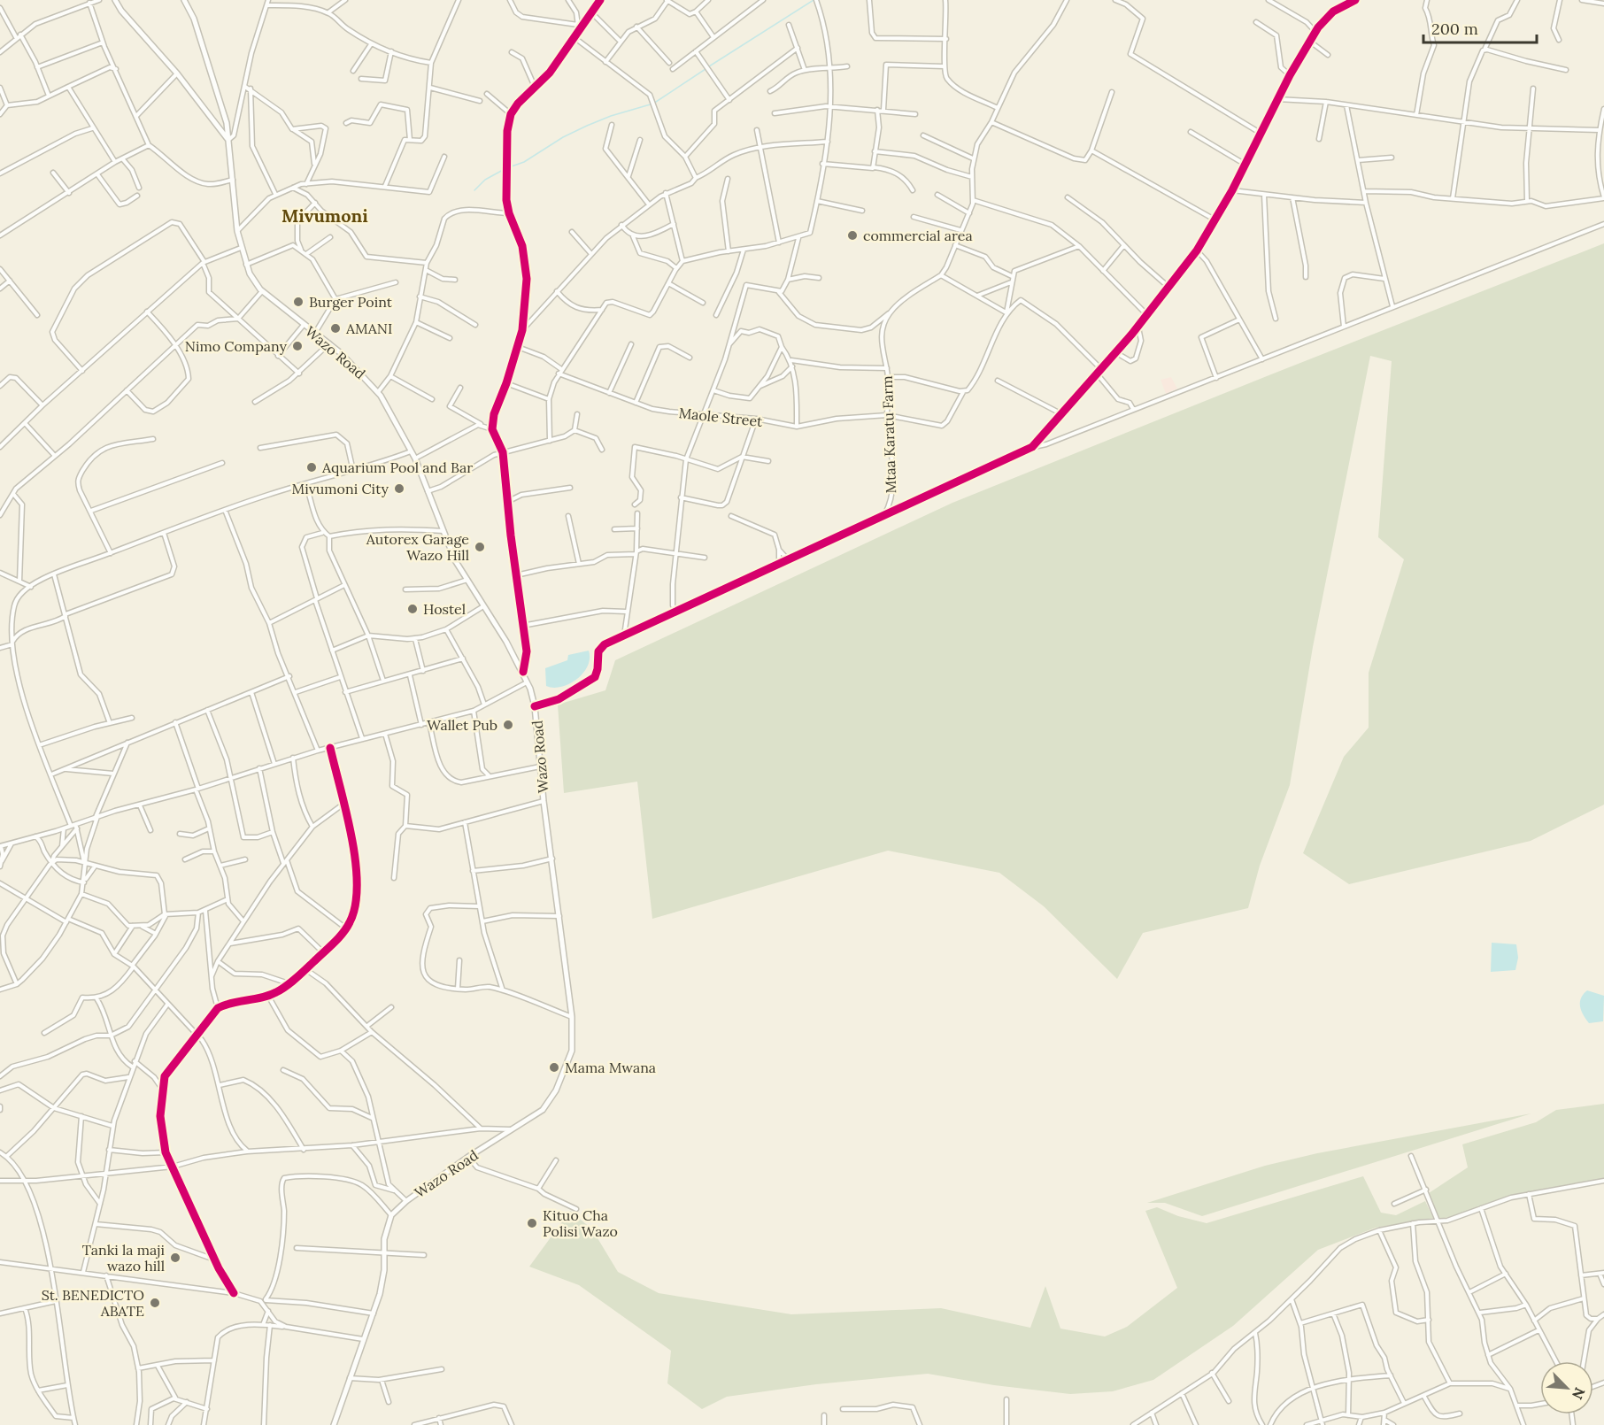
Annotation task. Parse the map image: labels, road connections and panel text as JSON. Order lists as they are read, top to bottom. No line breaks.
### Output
{"streets":{"main road":["Wazo Road"],"street":["Maole Street","Mtaa Karatu Farm"]},"crossings":[["Maole Street","Mtaa Karatu Farm"]],"districts":["Mivumoni"],"places":["commercial area","Burger Point","AMANI","Nimo Company","Aquarium Pool and Bar","Mivumoni City","Autorex Garage Wazo Hill","Hostel","Wallet Pub","Mama Mwana","Kituo Cha Polisi Wazo","Tanki la maji wazo hill","St. BENEDICTO ABATE"],"scale_bar":"200 m","north":"bottom right"}
